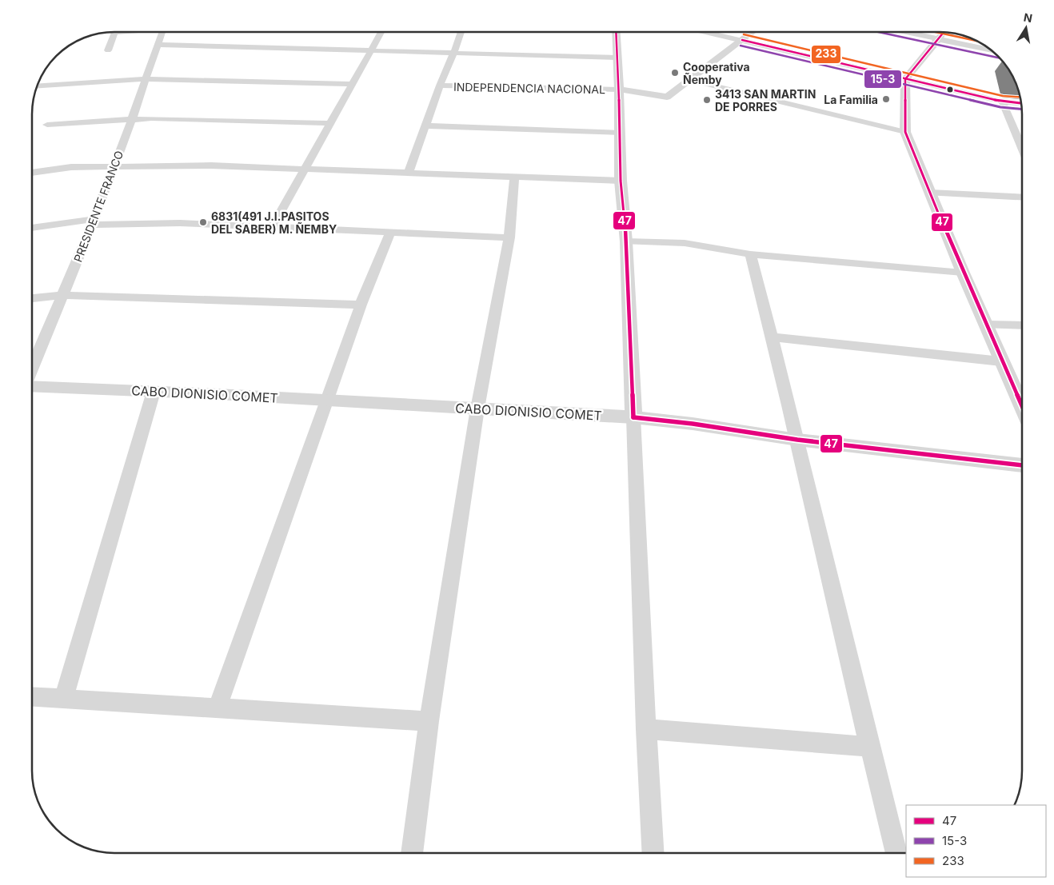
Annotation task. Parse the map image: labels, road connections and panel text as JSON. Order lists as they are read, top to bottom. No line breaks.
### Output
{"streets":{"street":["INDEPENDENCIA NACIONAL","PRESIDENTE FRANCO","CABO DIONISIO COMET"]},"places":["Cooperativa Ñemby","La Familia","3413 SAN MARTIN DE PORRES","6831(491 J.I.PASITOS DEL SABER) M. ÑEMBY"],"lines":["transit line 47","transit line 15-3","transit line 233"],"legend":["47","15-3","233"],"north":"top"}
